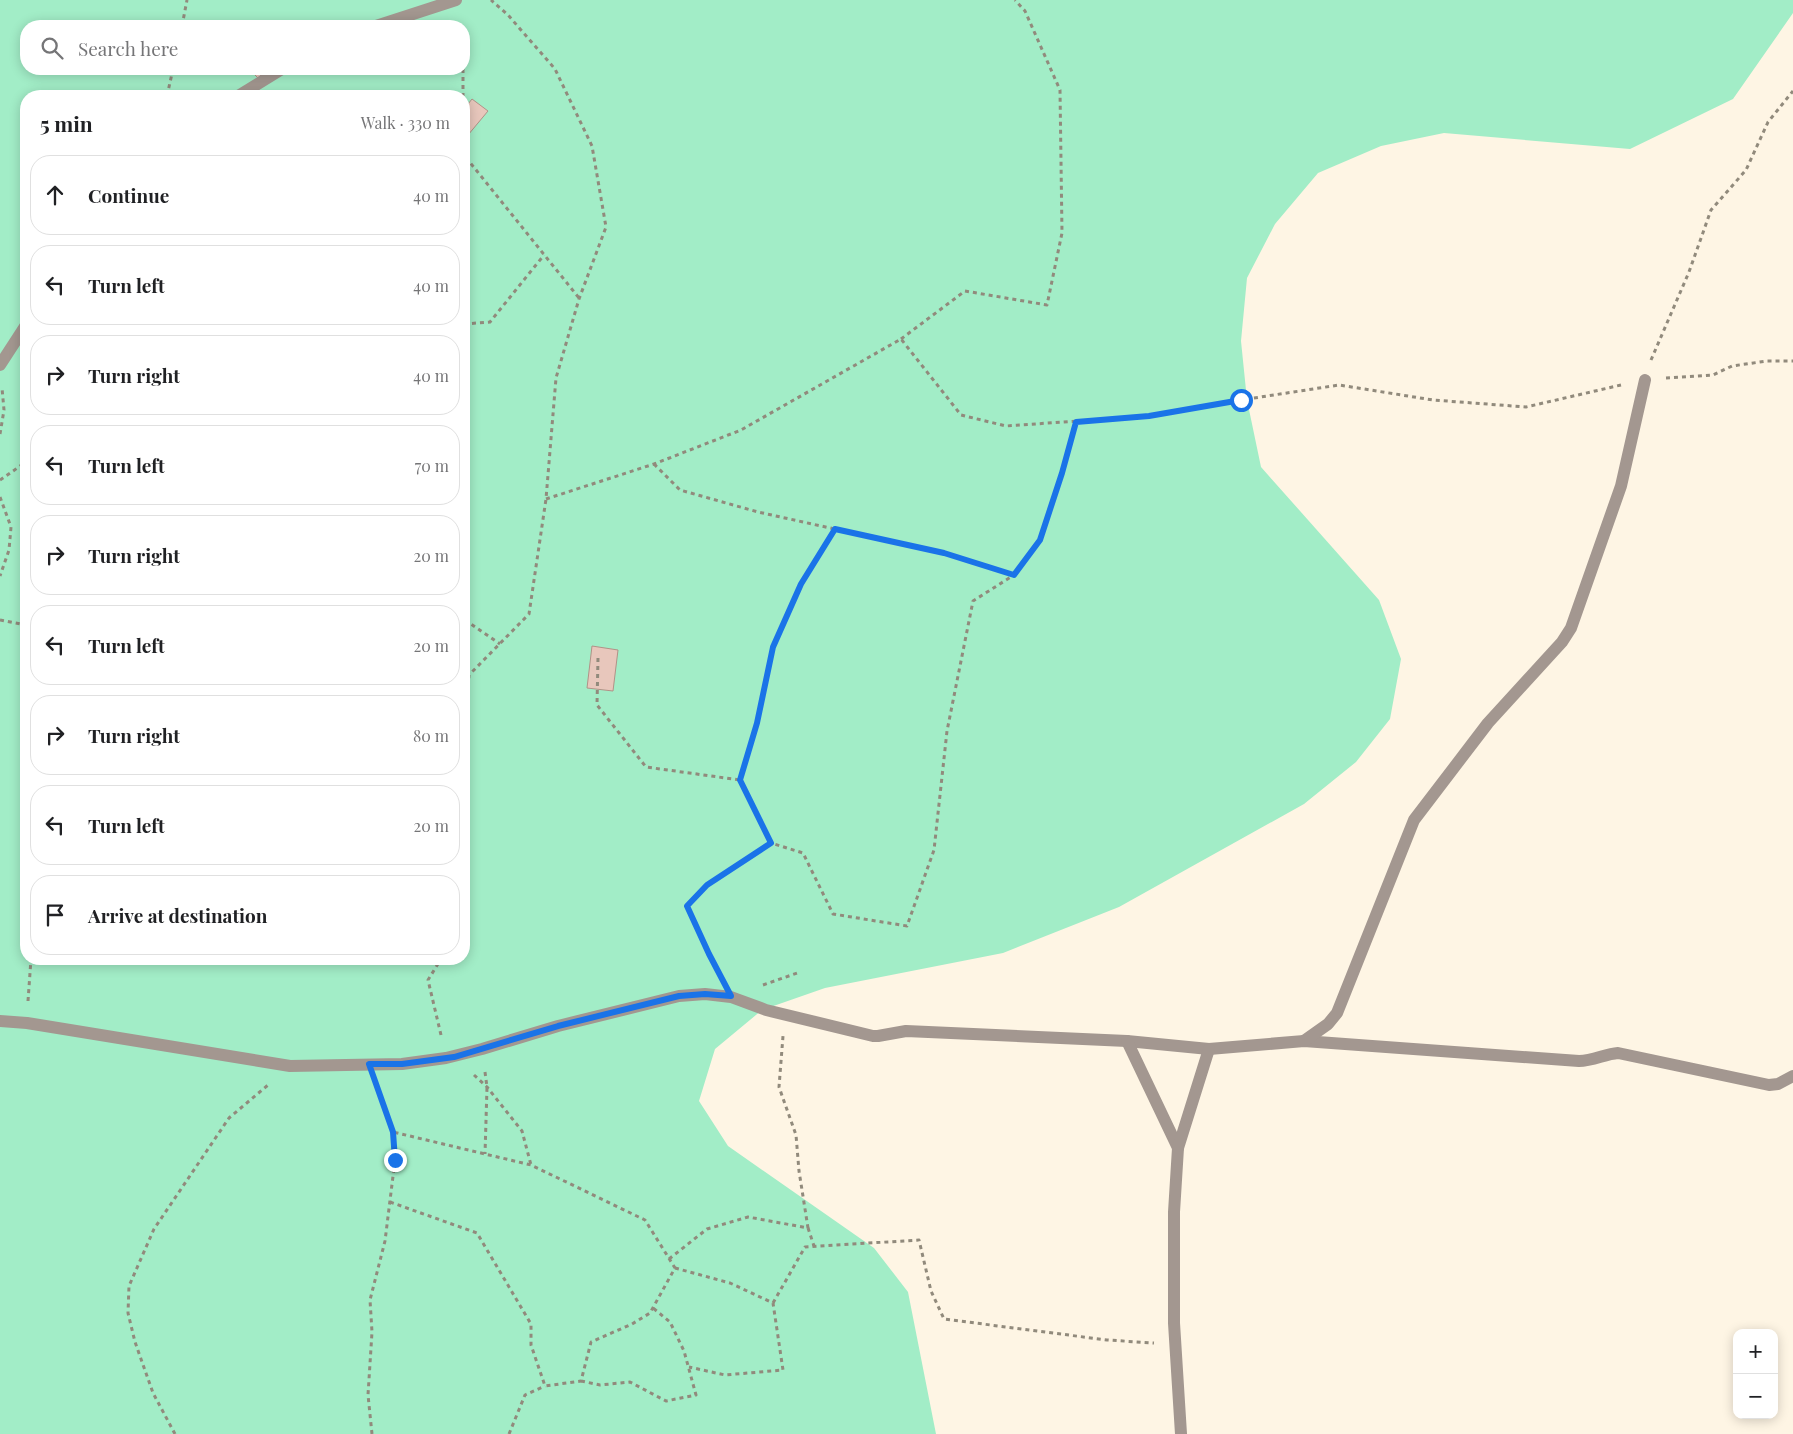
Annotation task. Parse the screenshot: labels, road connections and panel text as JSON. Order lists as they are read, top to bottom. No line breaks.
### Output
{"page":{"search":"Search here","heading":["5 min","Walk · 330 m"],"list":[["Continue","40 m"],["Turn left","40 m"],["Turn right","40 m"],["Turn left","70 m"],["Turn right","20 m"],["Turn left","20 m"],["Turn right","80 m"],["Turn left","20 m"],"Arrive at destination"],"map_buttons":["+","−"]}}
